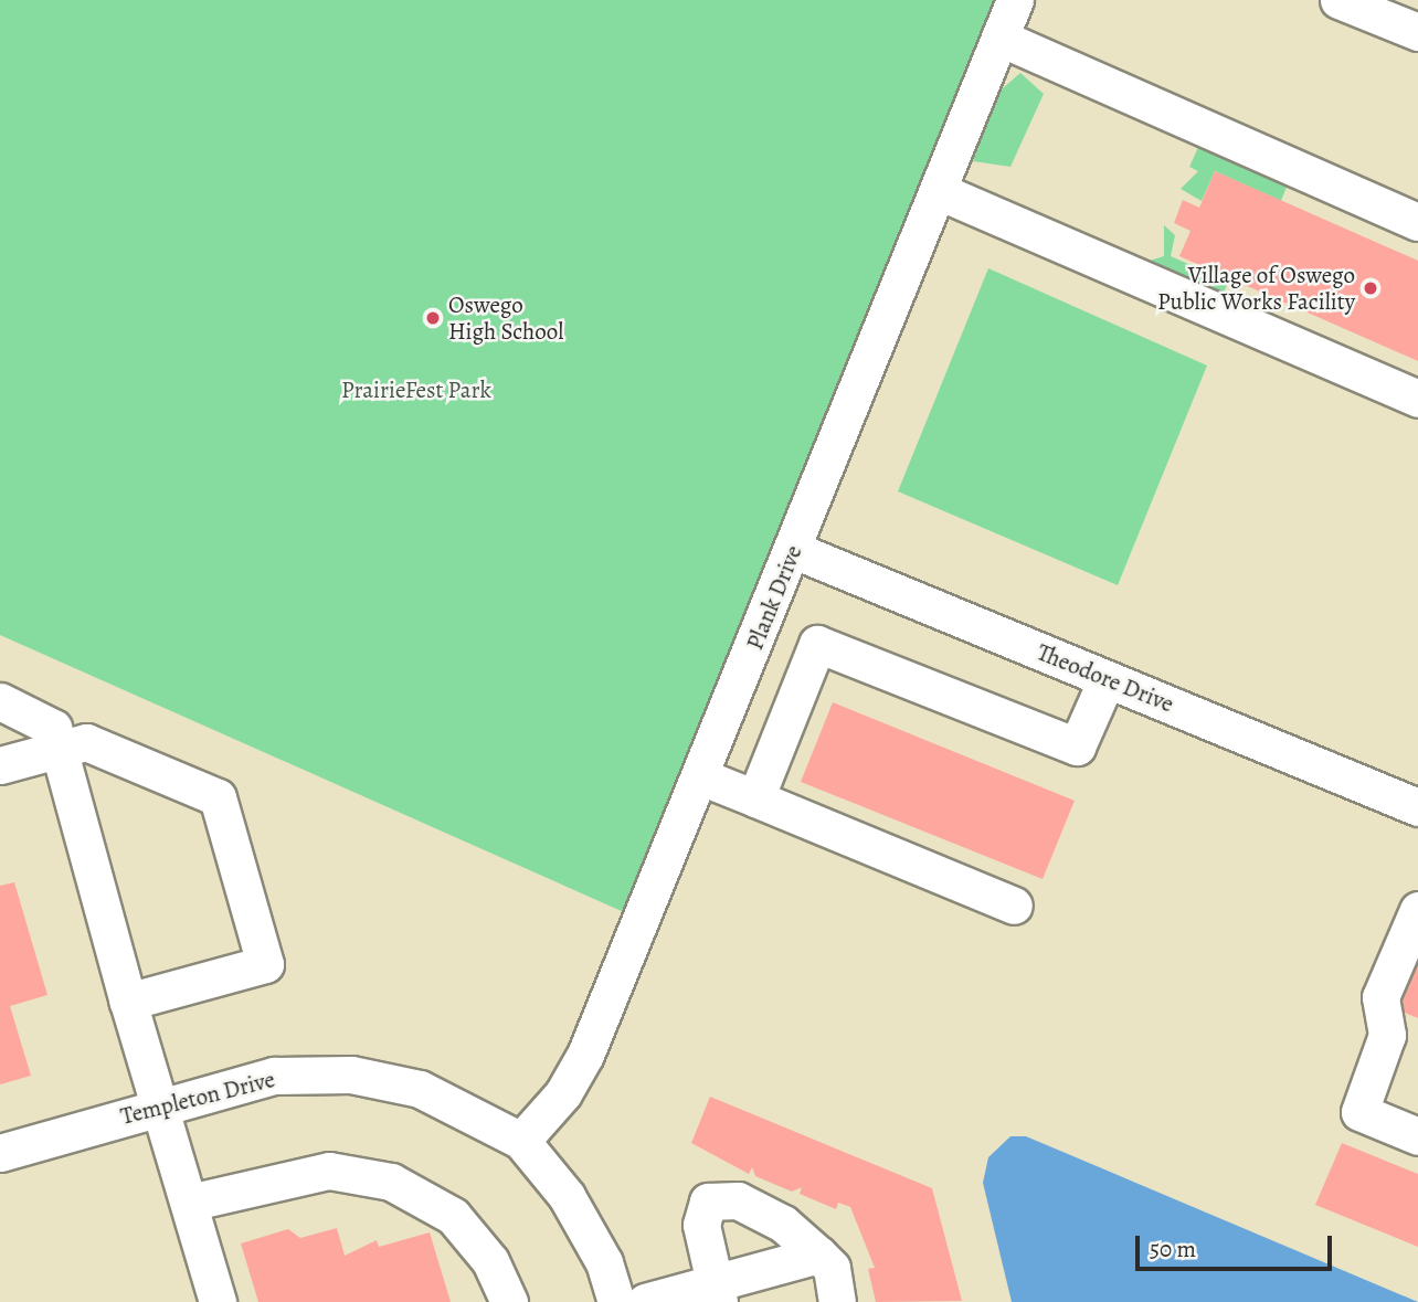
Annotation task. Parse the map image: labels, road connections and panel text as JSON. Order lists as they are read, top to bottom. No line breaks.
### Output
{"streets":{"street":["Plank Drive","Theodore Drive","Templeton Drive"]},"crossings":[["Plank Drive","Theodore Drive"],["Plank Drive","Templeton Drive"]],"parks":["PrairieFest Park"],"places":["Village of Oswego Public Works Facility","Oswego High School"],"scale_bar":"50 m"}
